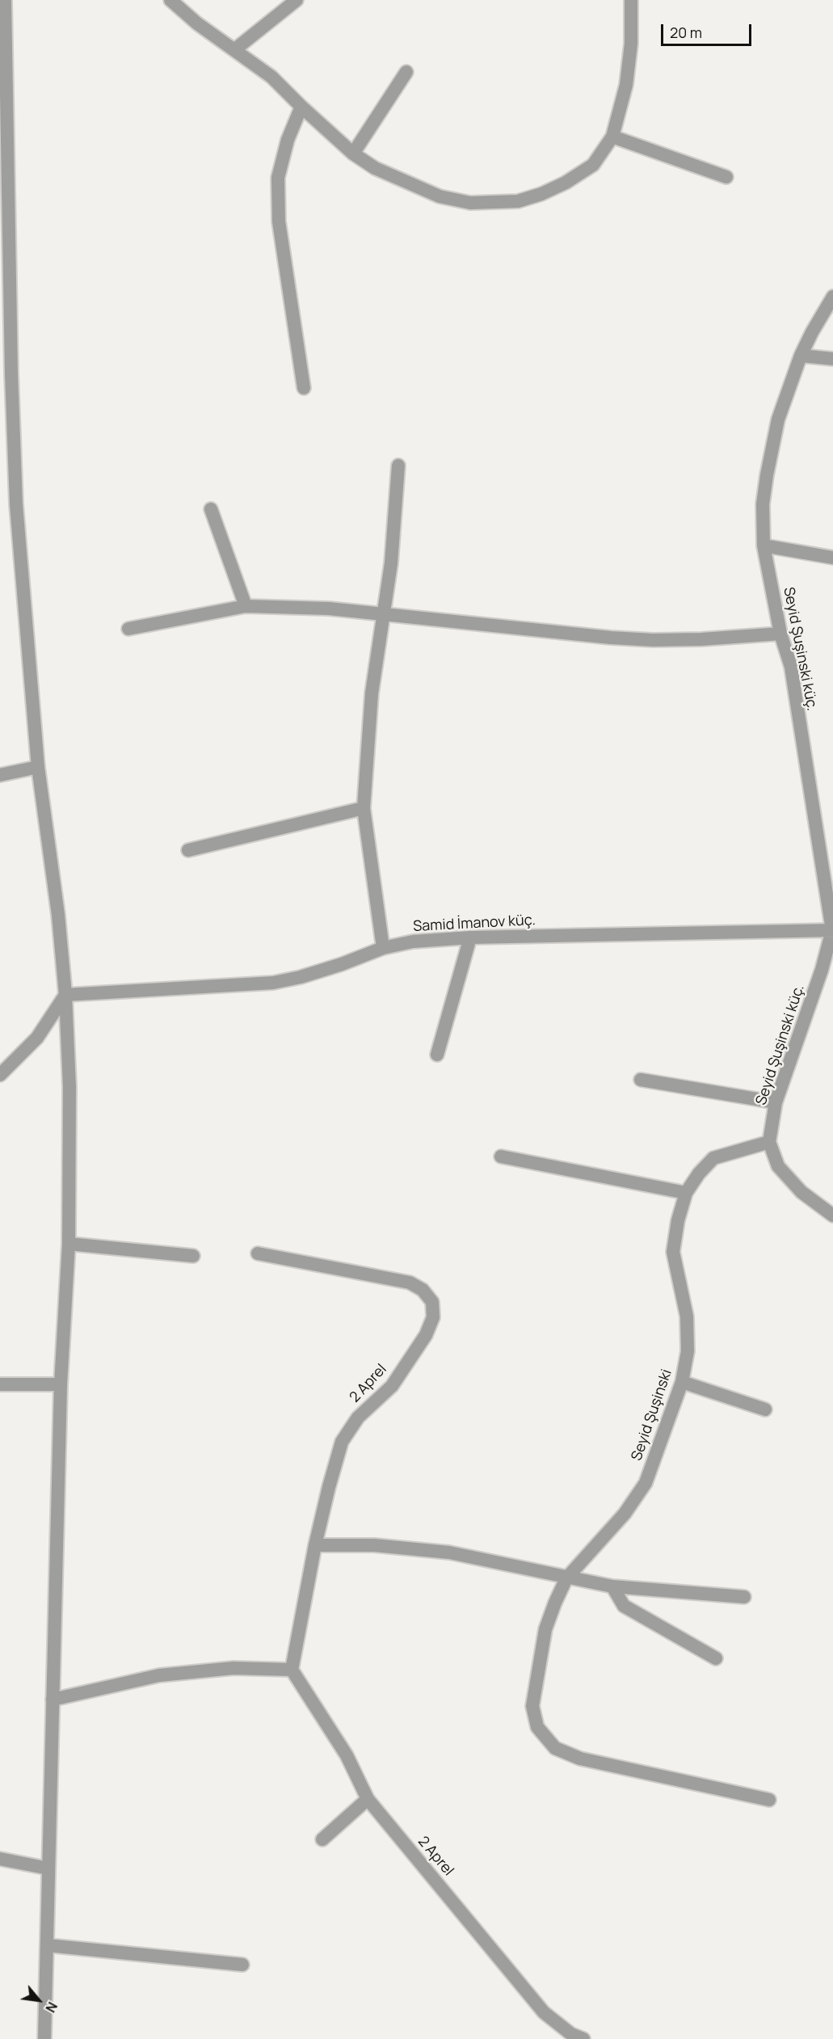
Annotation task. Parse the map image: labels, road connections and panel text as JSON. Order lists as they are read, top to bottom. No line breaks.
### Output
{"streets":{"street":["Seyid Şuşinski küç.","Samid İmanov küç.","2 Aprel","Seyid Şuşinski"]},"crossings":[["Seyid Şuşinski küç.","Samid İmanov küç."],["Seyid Şuşinski küç.","Seyid Şuşinski"]],"scale_bar":"20 m","north":"bottom right"}
